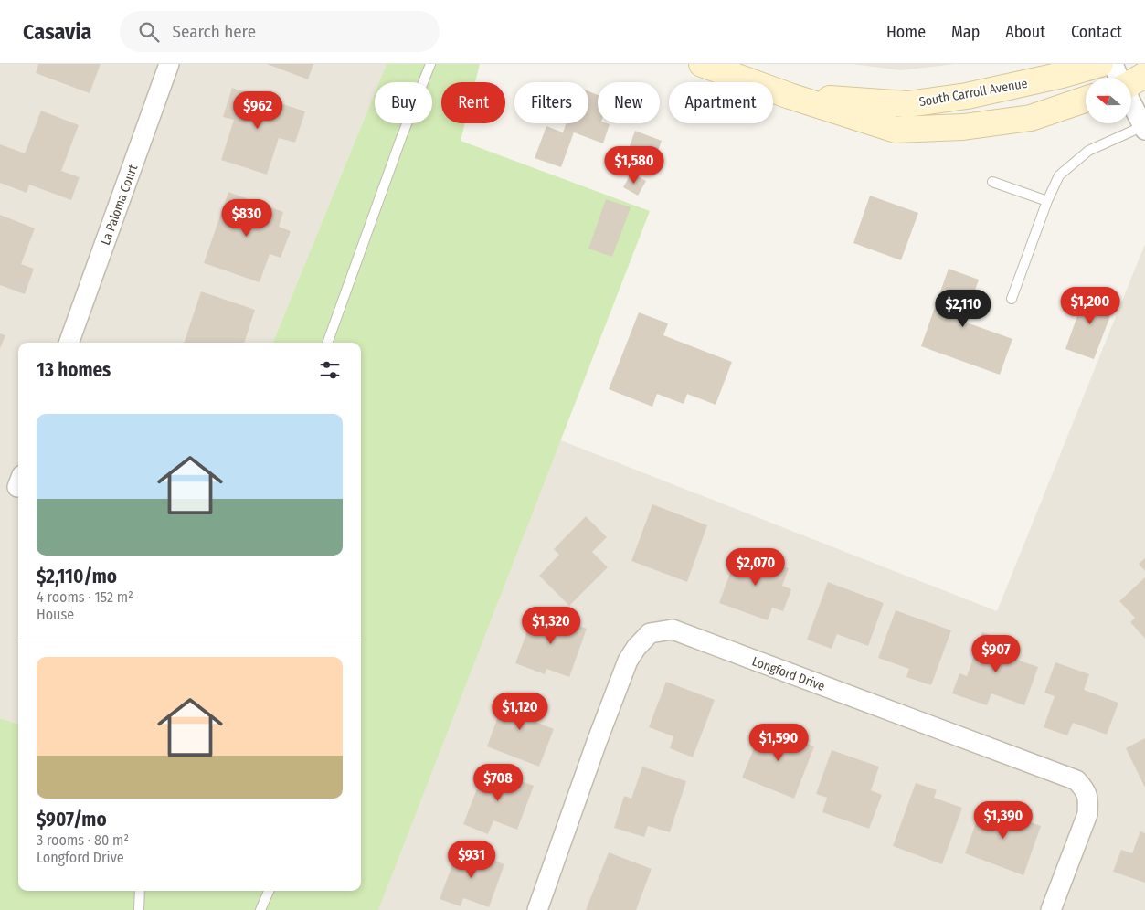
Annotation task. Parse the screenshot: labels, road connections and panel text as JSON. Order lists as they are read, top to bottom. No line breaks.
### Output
{"streets":{"main road":["South Carroll Avenue"],"street":["La Paloma Court","Longford Drive"]},"north":"left","page":{"header":"Casavia","search":"Search here","nav":["Home","Map","About","Contact"],"chip":["Buy","Rent","Filters","New","Apartment"],"price":["$962","$1,580","$830","$1,200","$2,110","$2,070","$1,320","$907","$1,120","$1,590","$708","$1,390","$931"],"heading":"13 homes","list":[{"name":"$2,110/mo","note":"4 rooms · 152 m² · House"},{"name":"$907/mo","note":"3 rooms · 80 m² · Longford Drive"}]}}
